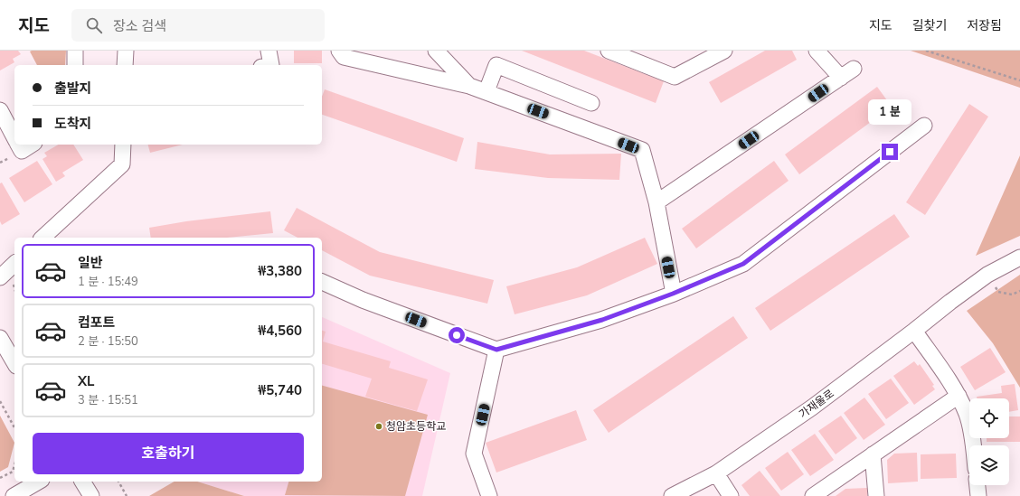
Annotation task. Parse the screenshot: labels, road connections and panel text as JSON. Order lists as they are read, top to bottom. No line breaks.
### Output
{"streets":{"street":["가재울로"]},"places":["청암초등학교"],"page":{"header":"지도","search":"장소 검색","nav":["지도","길찾기","저장됨"],"banner":["출발지","도착지"],"bubble":"1 분","list":[{"name":"일반","note":"1 분 · 15:49","value":"₩3,380"},{"name":"컴포트","note":"2 분 · 15:50","value":"₩4,560"},{"name":"XL","note":"3 분 · 15:51","value":"₩5,740"}],"buttons":"호출하기"}}
